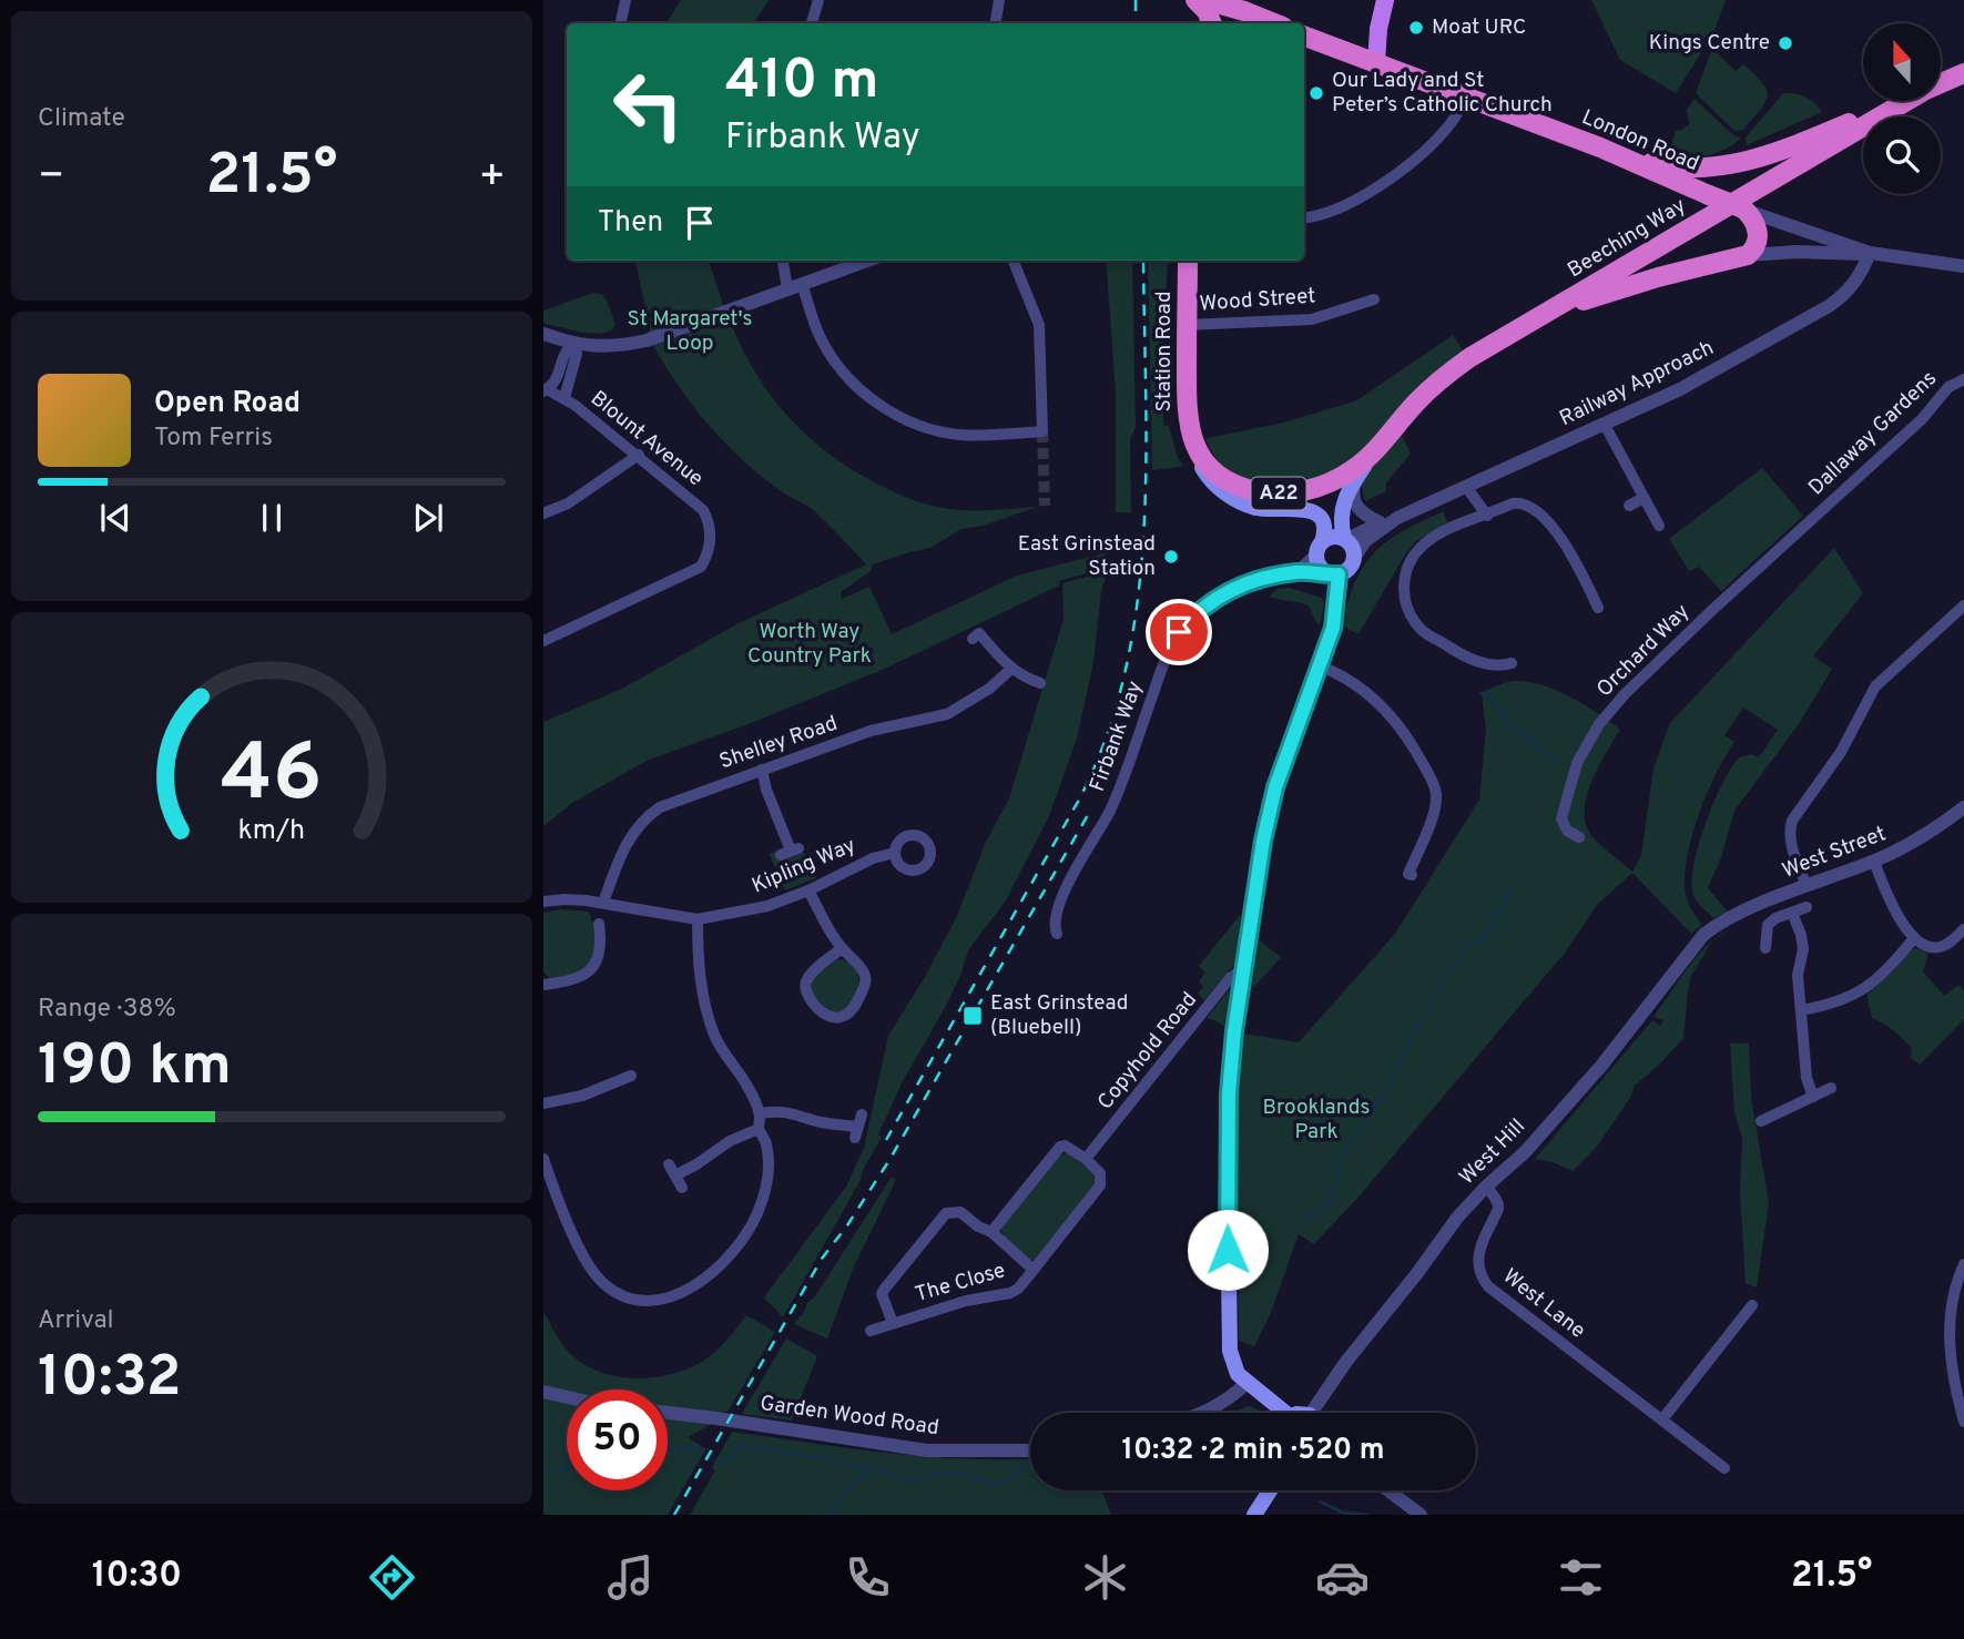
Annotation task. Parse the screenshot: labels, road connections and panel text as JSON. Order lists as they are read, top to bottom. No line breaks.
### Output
{"streets":{"highway":["London Road","Beeching Way","Station Road","A22"],"street":["Wood Street","Railway Approach","Dallaway Gardens","Blount Avenue","Orchard Way","Firbank Way","Shelley Road","West Street","Kipling Way","Copyhold Road","West Hill","The Close","West Lane","Garden Wood Road"]},"crossings":[["London Road","Beeching Way"],["London Road","Railway Approach"],["Beeching Way","Station Road"],["Beeching Way","Railway Approach"],["Beeching Way","Firbank Way"],["Wood Street","Station Road"],["Station Road","Railway Approach"],["Station Road","Firbank Way"],["Railway Approach","Firbank Way"],["Dallaway Gardens","Orchard Way"],["Shelley Road","Kipling Way"],["West Street","West Hill"],["West Hill","West Lane"]],"parks":["St Margaret's Loop","Worth Way Country Park","Brooklands Park"],"places":{"other":["Moat URC","Kings Centre","Our Lady and St Peter’s Catholic Church","East Grinstead Station"],"transit":["East Grinstead (Bluebell)"]},"north":"top","page":{"tile":["Climate",["Range · 38%","190 km"],["Arrival","10:32"]],"turn":["410 m","Firbank Way"],"heat":["−","21.5°","+"],"then":"Then","song":["Open Road","Tom Ferris"],"limit":"50","trip":"10:32 · 2 min · 520 m","tabs":["10:30","21.5°"],"gauge":["46","km/h"]}}
